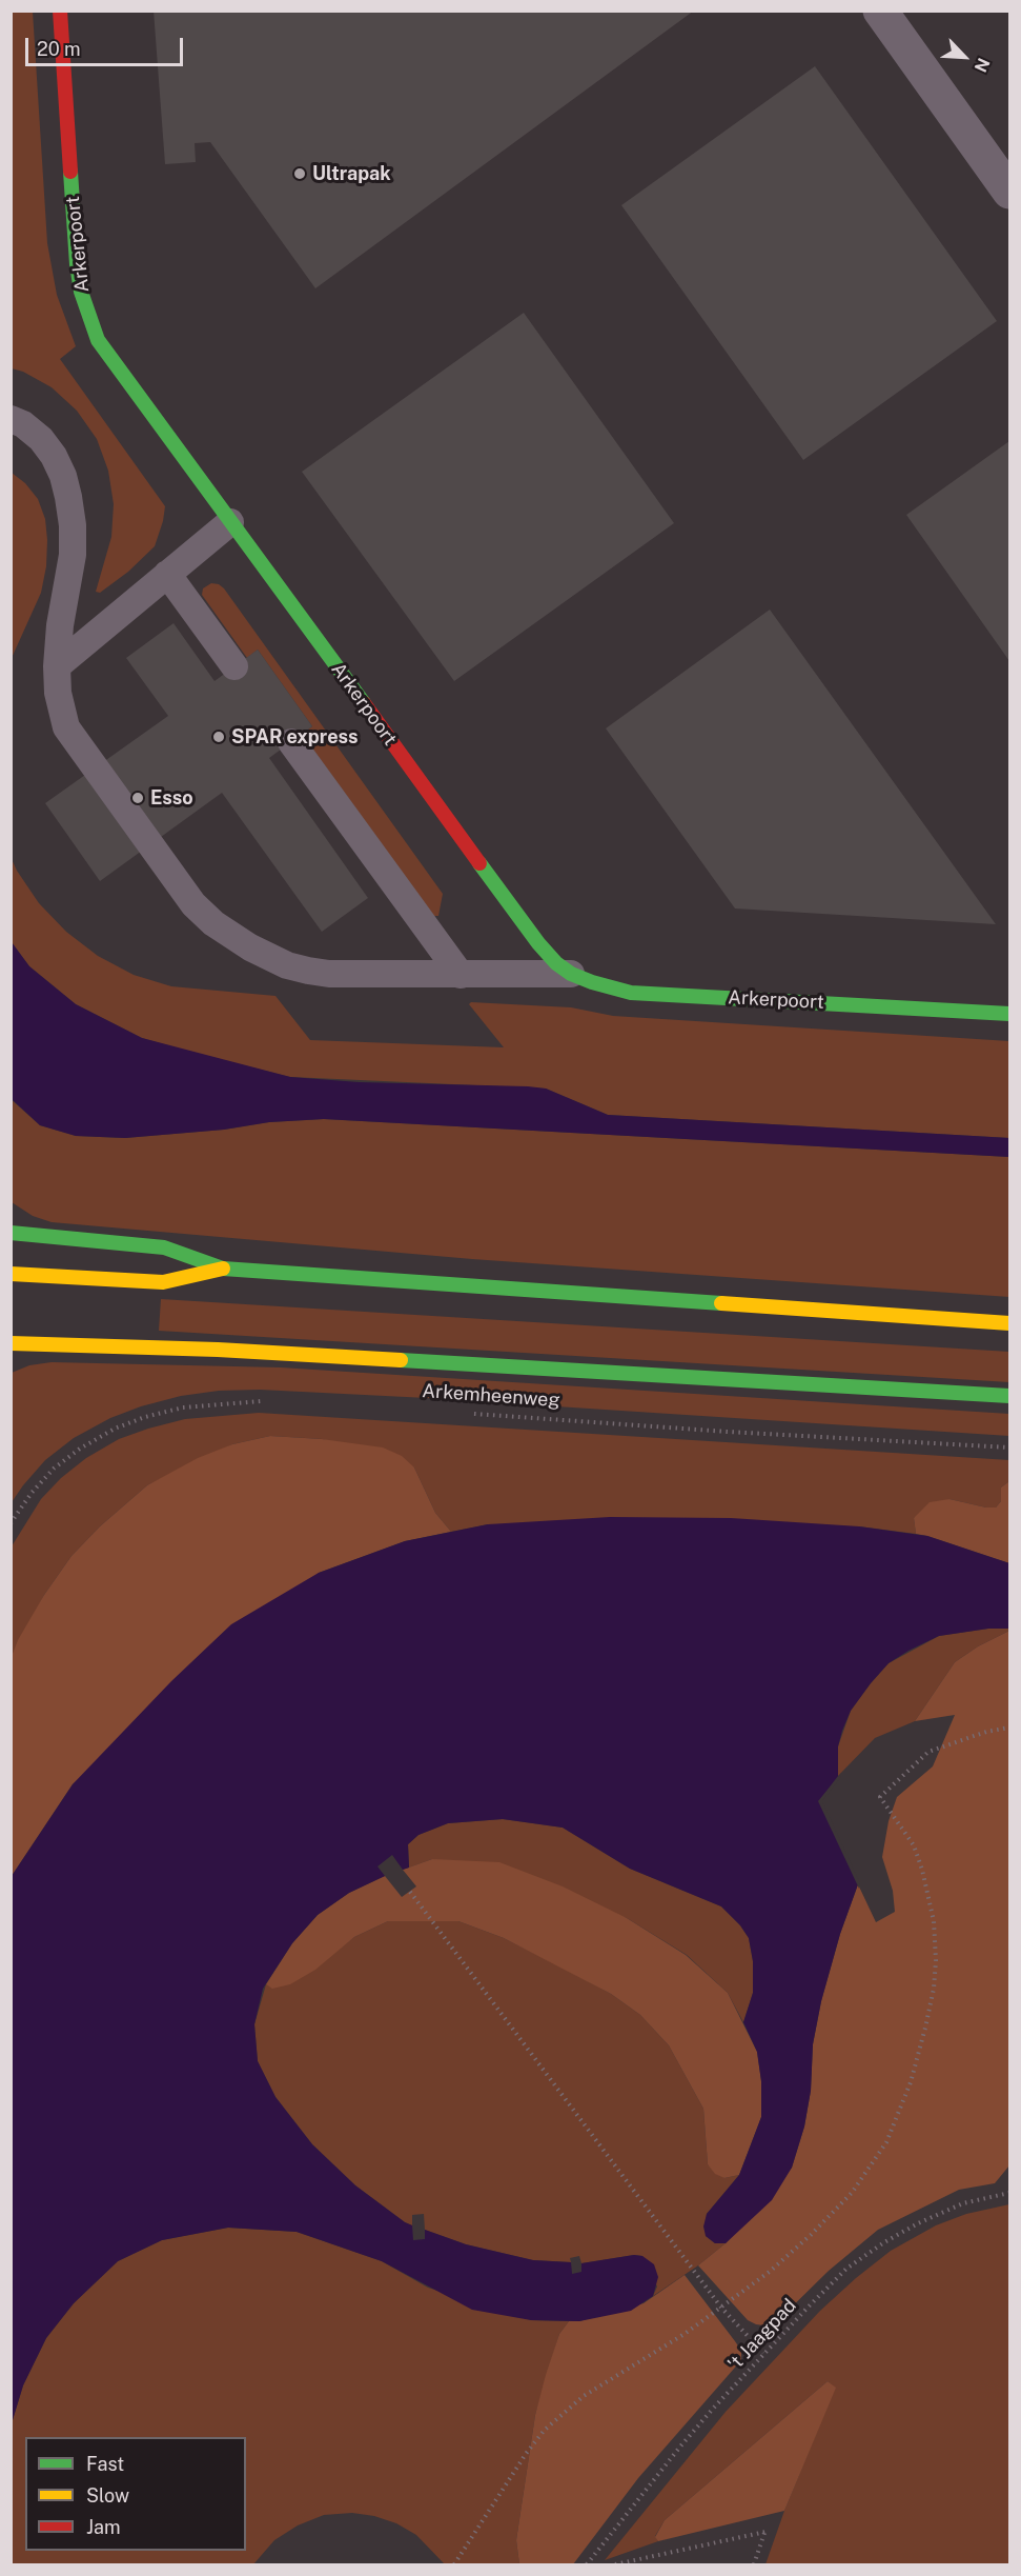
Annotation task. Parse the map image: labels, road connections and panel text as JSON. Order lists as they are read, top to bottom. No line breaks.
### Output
{"streets":{"main road":["Arkerpoort","Arkemheenweg"],"path":["'t Jaagpad"]},"places":["Ultrapak","SPAR express","Esso"],"legend":["Fast","Slow","Jam"],"scale_bar":"20 m","north":"bottom right"}
